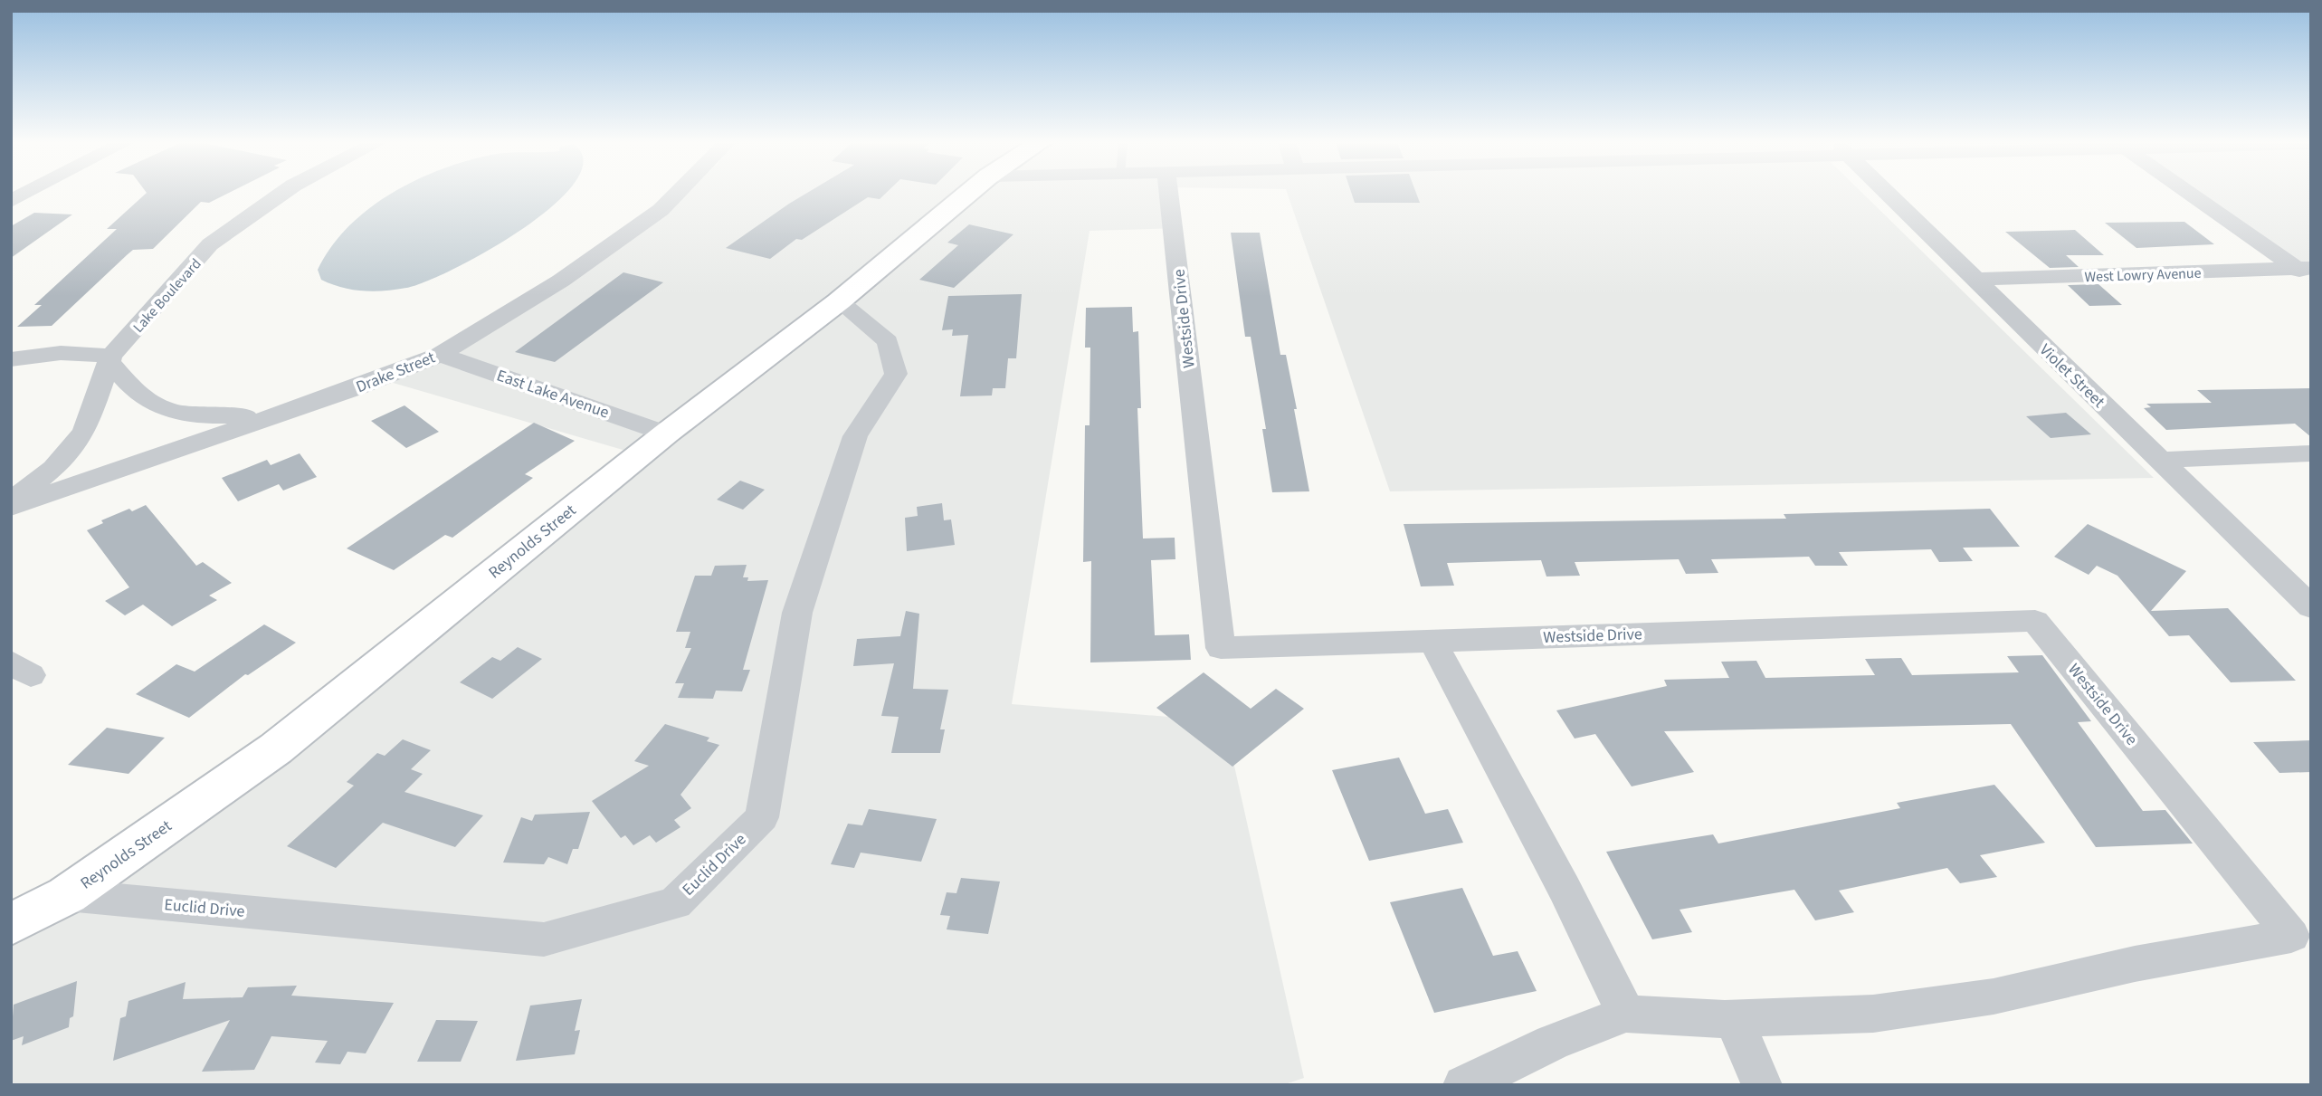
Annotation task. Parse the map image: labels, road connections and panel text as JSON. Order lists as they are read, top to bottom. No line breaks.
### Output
{"streets":{"main road":["Reynolds Street"],"street":["West Lowry Avenue","Lake Boulevard","Westside Drive","Drake Street","Violet Street","East Lake Avenue","Euclid Drive"]},"crossings":[["West Lowry Avenue","Violet Street"],["Drake Street","East Lake Avenue"],["East Lake Avenue","Reynolds Street"],["Reynolds Street","Euclid Drive"]]}
